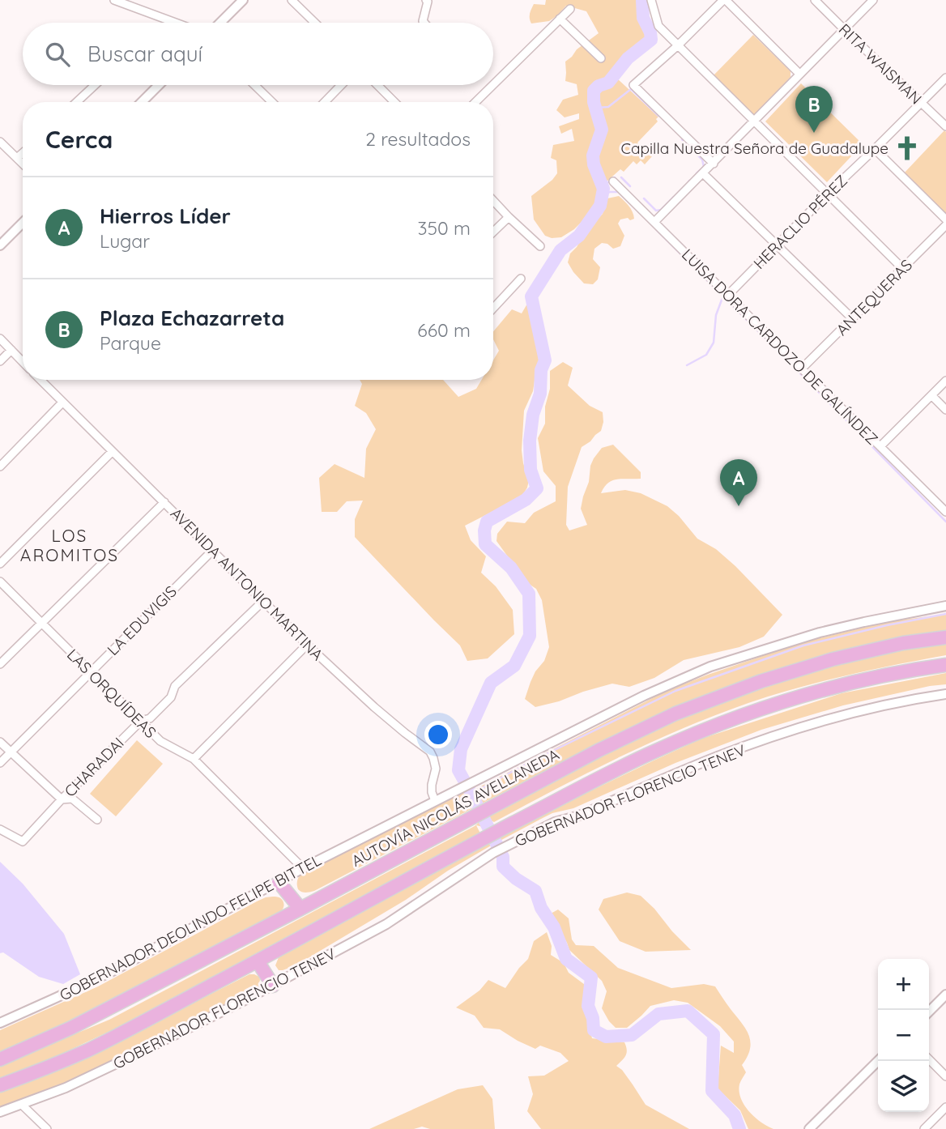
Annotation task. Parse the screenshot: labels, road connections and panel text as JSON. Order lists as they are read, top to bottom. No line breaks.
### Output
{"streets":{"highway":["AUTOVÍA NICOLÁS AVELLANEDA"],"street":["RITA WAISMAN","HERACLIO PÉREZ","ANTEQUERAS","LUISA DORA CARDOZO DE GALÍNDEZ","AVENIDA ANTONIO MARTINA","LA EDUVIGIS","LAS ORQUÍDEAS","CHARADAI","GOBERNADOR FLORENCIO TENEV","GOBERNADOR DEOLINDO FELIPE BITTEL"]},"crossings":[["RITA WAISMAN","HERACLIO PÉREZ"],["HERACLIO PÉREZ","LUISA DORA CARDOZO DE GALÍNDEZ"],["ANTEQUERAS","LUISA DORA CARDOZO DE GALÍNDEZ"],["AVENIDA ANTONIO MARTINA","LA EDUVIGIS"],["AVENIDA ANTONIO MARTINA","CHARADAI"],["AVENIDA ANTONIO MARTINA","GOBERNADOR DEOLINDO FELIPE BITTEL"],["LA EDUVIGIS","LAS ORQUÍDEAS"],["LAS ORQUÍDEAS","CHARADAI"],["LAS ORQUÍDEAS","GOBERNADOR DEOLINDO FELIPE BITTEL"]],"districts":["LOS AROMITOS"],"places":{"church":["Capilla Nuestra Señora de Guadalupe"]},"page":{"search":"Buscar aquí","pins":["B","A"],"heading":["Cerca","2 resultados"],"list":[{"mark":"A","name":"Hierros Líder","note":"Lugar","value":"350 m"},{"mark":"B","name":"Plaza Echazarreta","note":"Parque","value":"660 m"}],"map_buttons":["+","−"]}}
